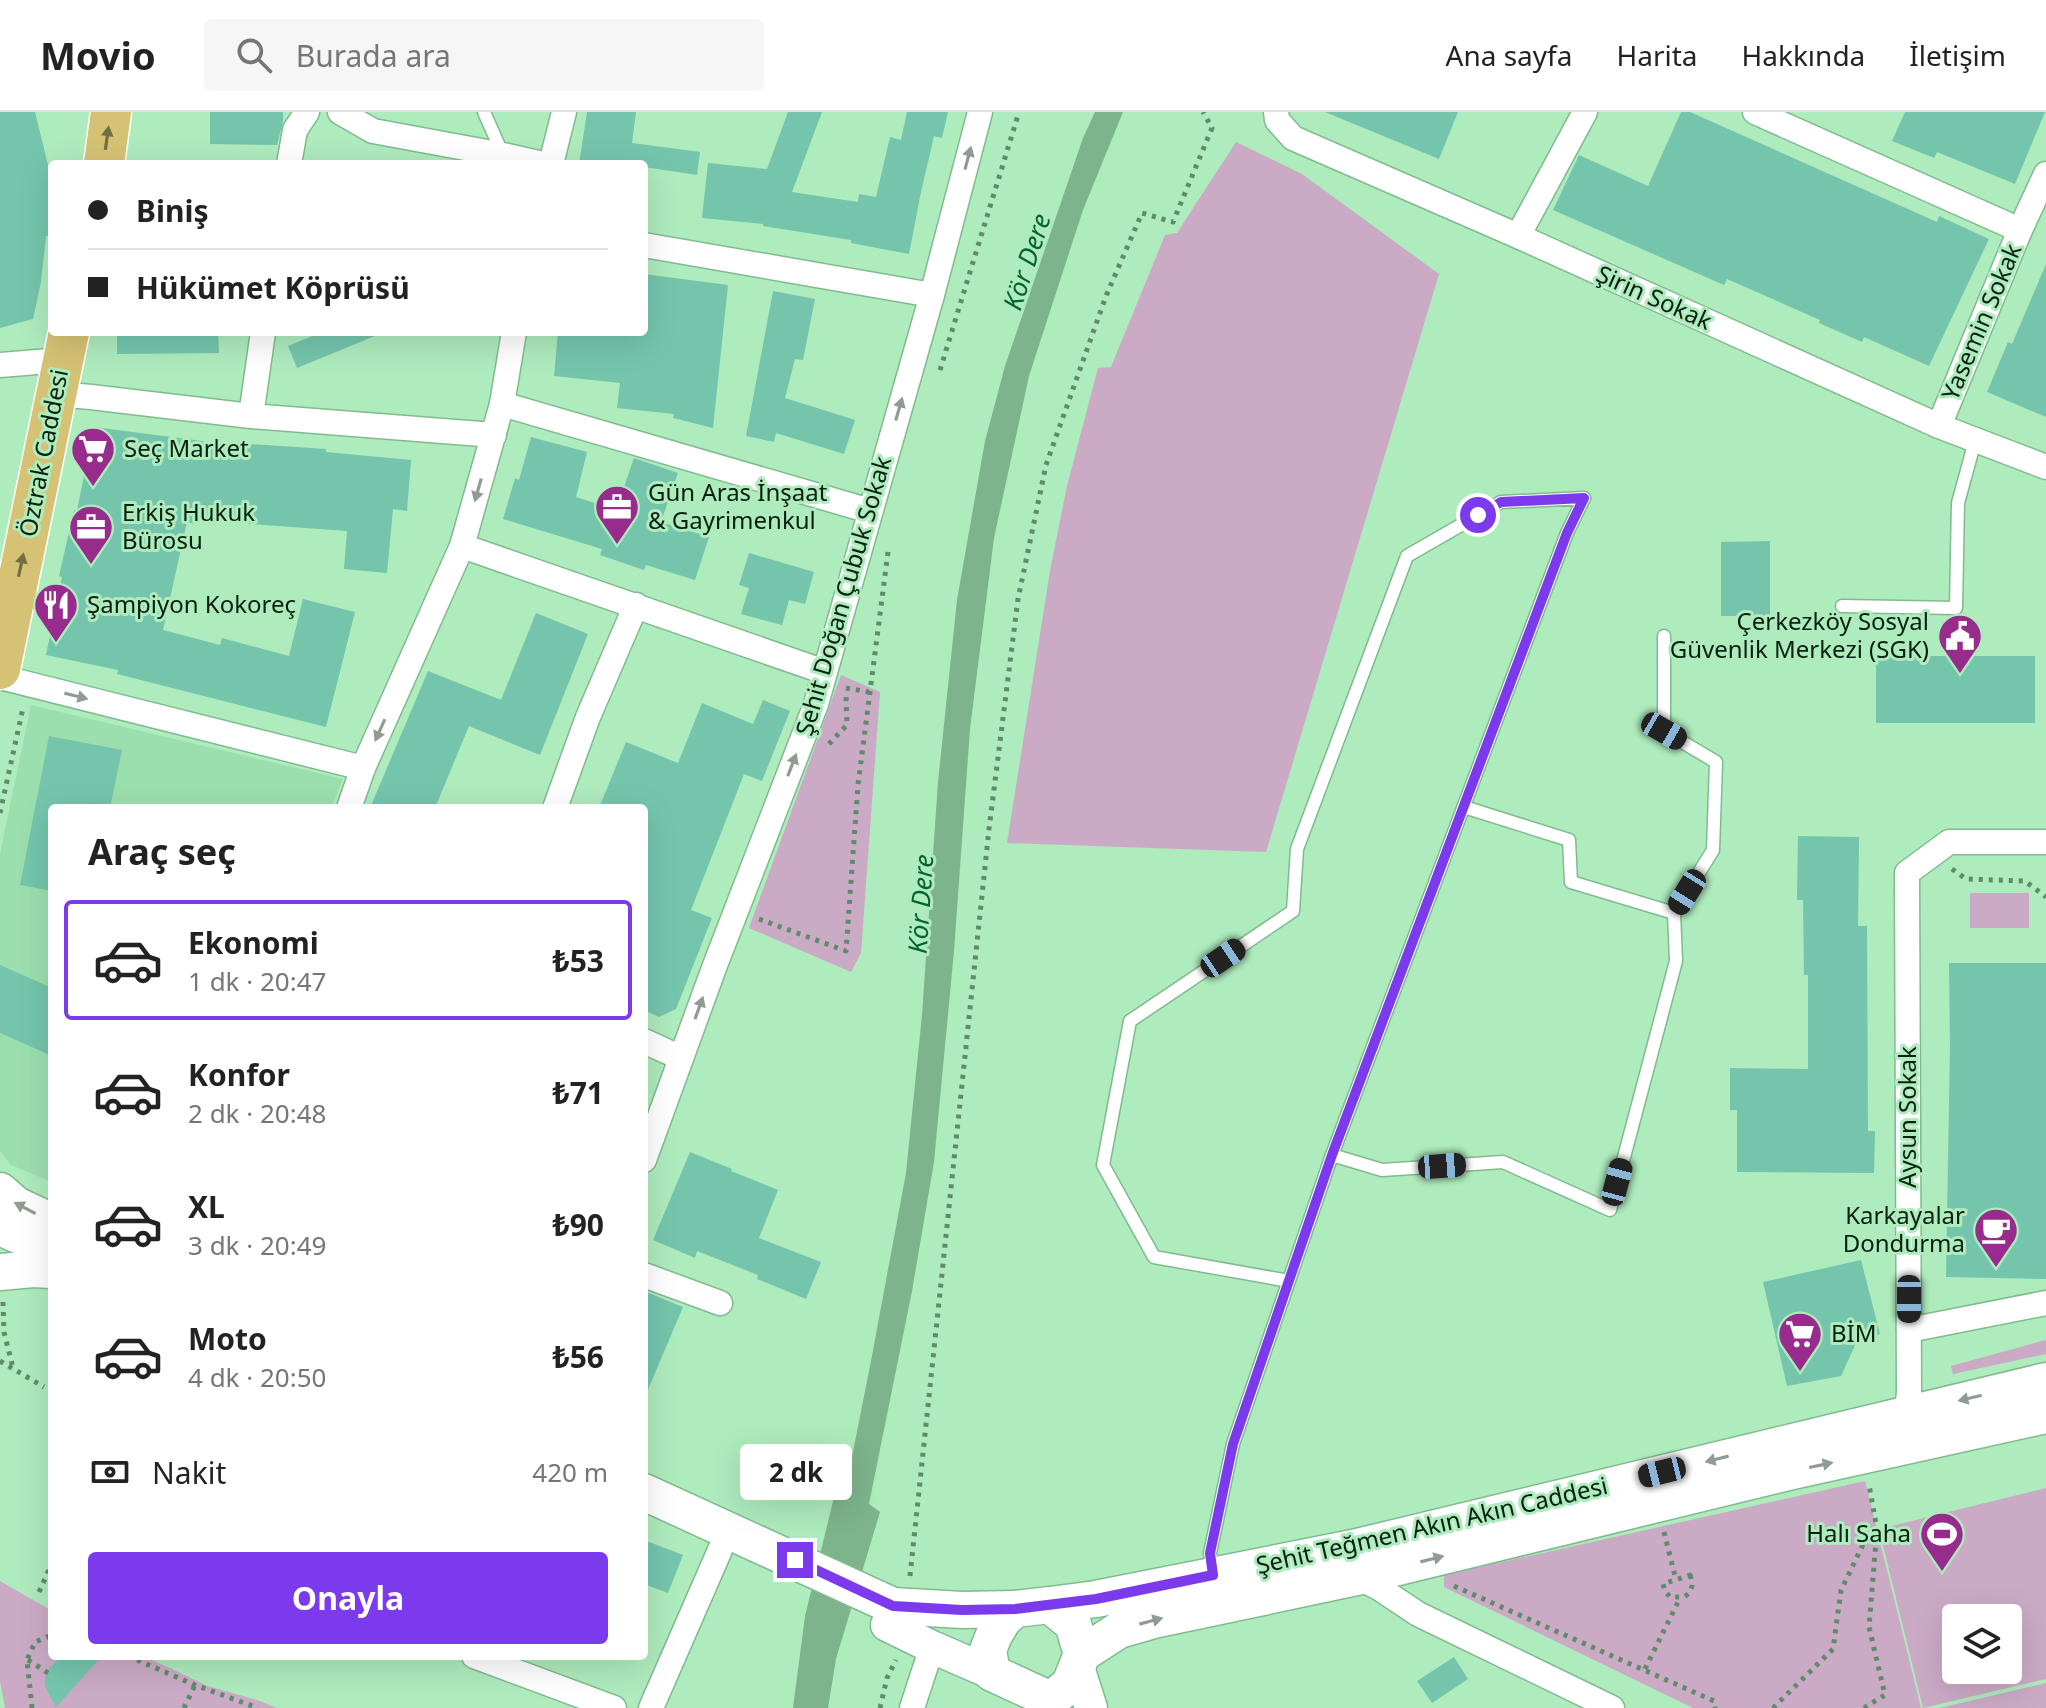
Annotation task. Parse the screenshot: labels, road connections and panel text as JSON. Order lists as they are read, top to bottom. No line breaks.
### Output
{"streets":{"main road":["Öztrak Caddesi","Şehit Teğmen Akın Akın Caddesi"],"street":["Şirin Sokak","Yasemin Sokak","Şehit Doğan Çubuk Sokak","Aysun Sokak"]},"crossings":[["Şirin Sokak","Yasemin Sokak"],["Aysun Sokak","Şehit Teğmen Akın Akın Caddesi"]],"one_way":["Öztrak Caddesi","Şehit Doğan Çubuk Sokak"],"water":["Kör Dere"],"places":{"supermarket":["Seç Market","BİM"],"office":["Gün Aras İnşaat & Gayrimenkul","Erkiş Hukuk Bürosu"],"restaurant":["Şampiyon Kokoreç"],"public building":["Çerkezköy Sosyal Güvenlik Merkezi (SGK)"],"cafe":["Karkayalar Dondurma"],"sports":["Halı Saha"]},"page":{"header":"Movio","search":"Burada ara","nav":["Ana sayfa","Harita","Hakkında","İletişim"],"banner":["Biniş","Hükümet Köprüsü"],"heading":"Araç seç","list":[{"name":"Ekonomi","note":"1 dk · 20:47","value":"₺53"},{"name":"Konfor","note":"2 dk · 20:48","value":"₺71"},{"name":"XL","note":"3 dk · 20:49","value":"₺90"},{"name":"Moto","note":"4 dk · 20:50","value":"₺56"}],"pay":["Nakit","420 m"],"bubble":"2 dk","buttons":"Onayla"}}
